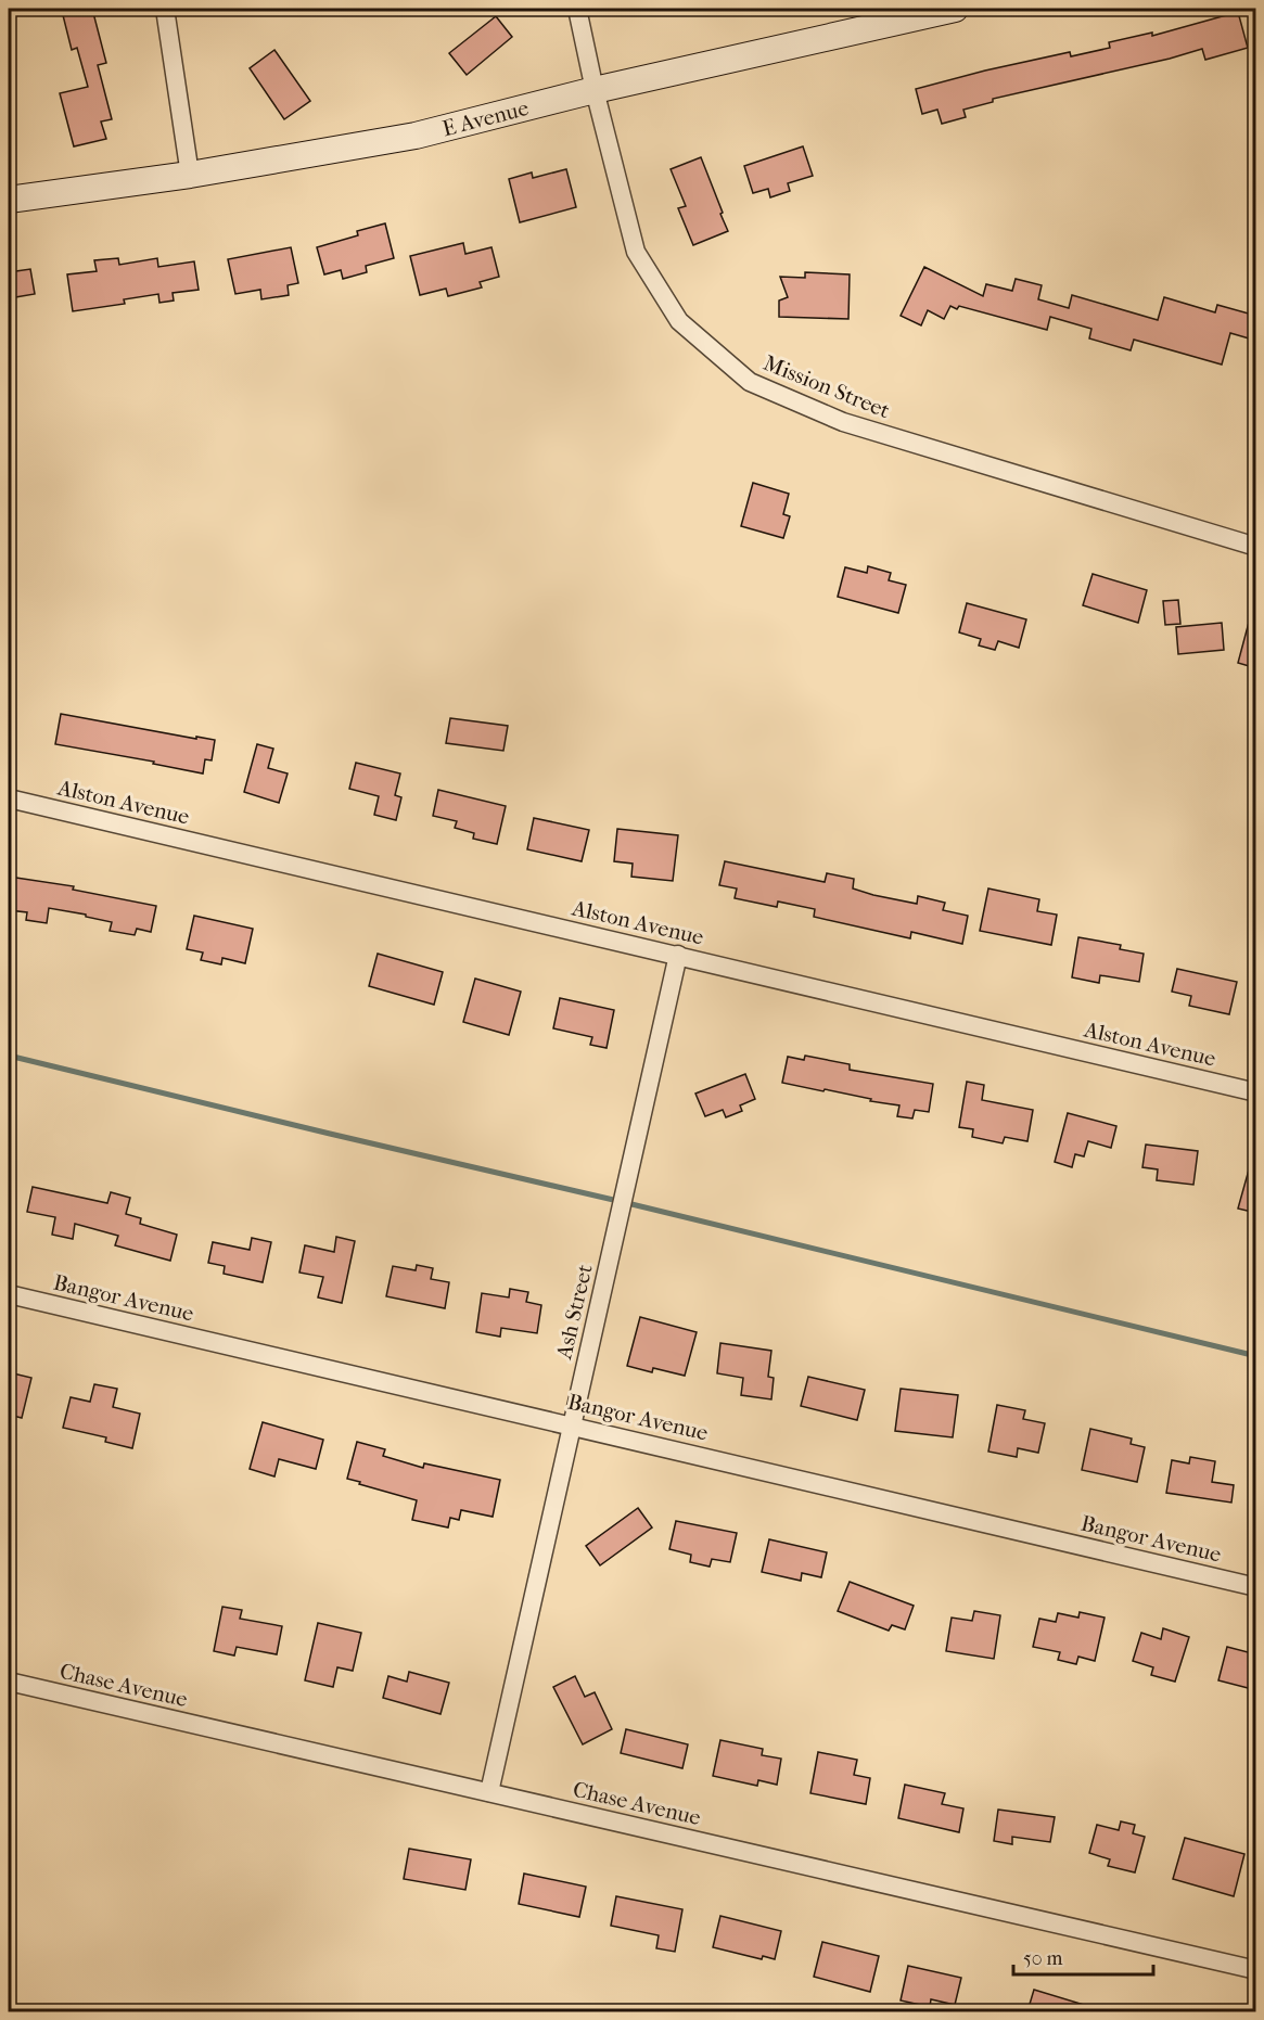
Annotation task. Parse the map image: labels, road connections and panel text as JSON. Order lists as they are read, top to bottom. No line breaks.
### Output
{"streets":{"street":["E Avenue","Mission Street","Alston Avenue","Bangor Avenue","Ash Street","Chase Avenue"]},"crossings":[["E Avenue","Mission Street"],["Alston Avenue","Ash Street"],["Bangor Avenue","Ash Street"],["Ash Street","Chase Avenue"]],"scale_bar":"50 m"}
